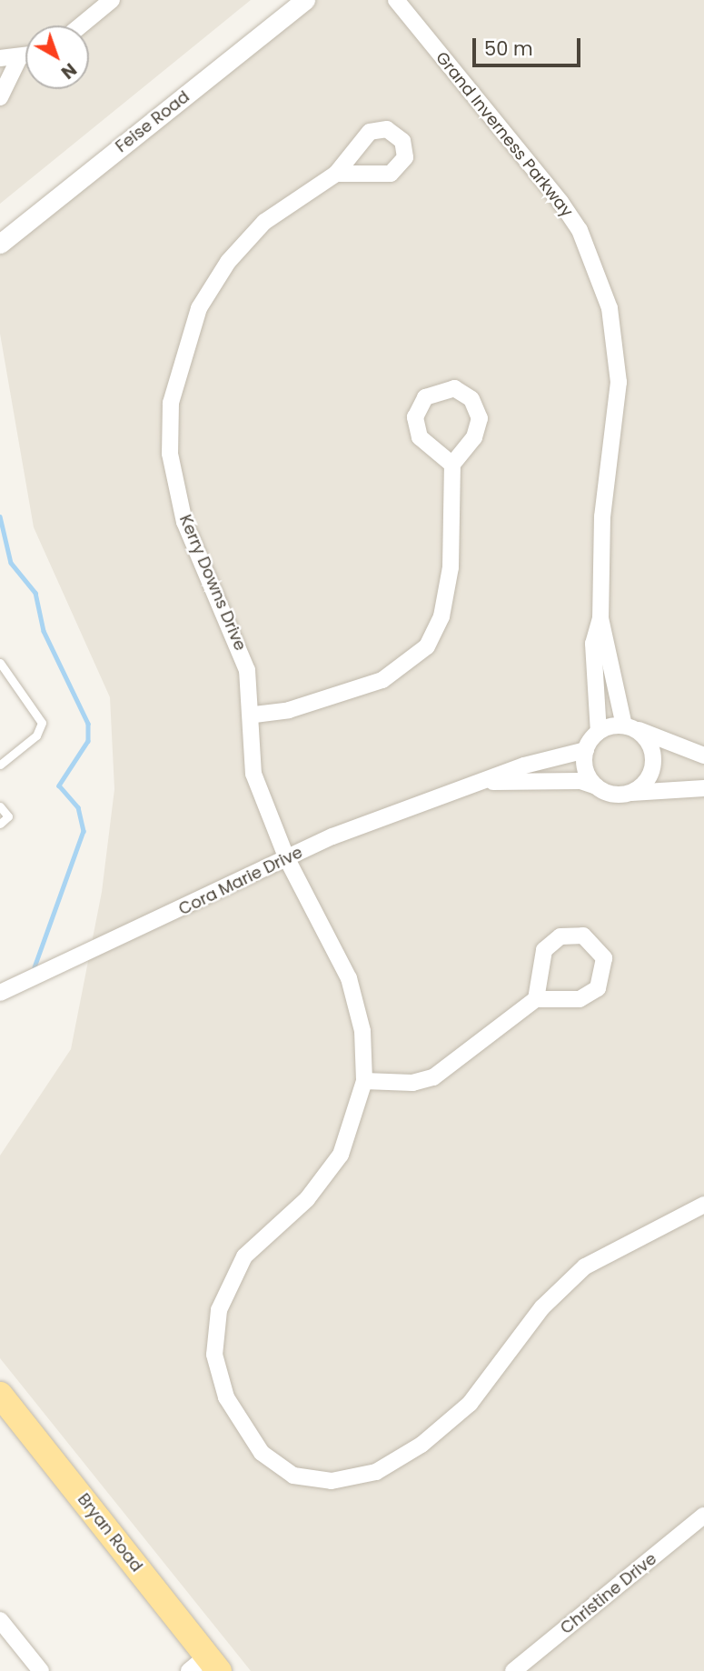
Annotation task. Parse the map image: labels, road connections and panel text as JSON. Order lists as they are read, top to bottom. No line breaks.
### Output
{"streets":{"main road":["Bryan Road"],"street":["Feise Road","Grand Inverness Parkway","Kerry Downs Drive","Cora Marie Drive","Christine Drive"]},"crossings":[["Grand Inverness Parkway","Cora Marie Drive"],["Kerry Downs Drive","Cora Marie Drive"]],"scale_bar":"50 m","north":"bottom right"}
